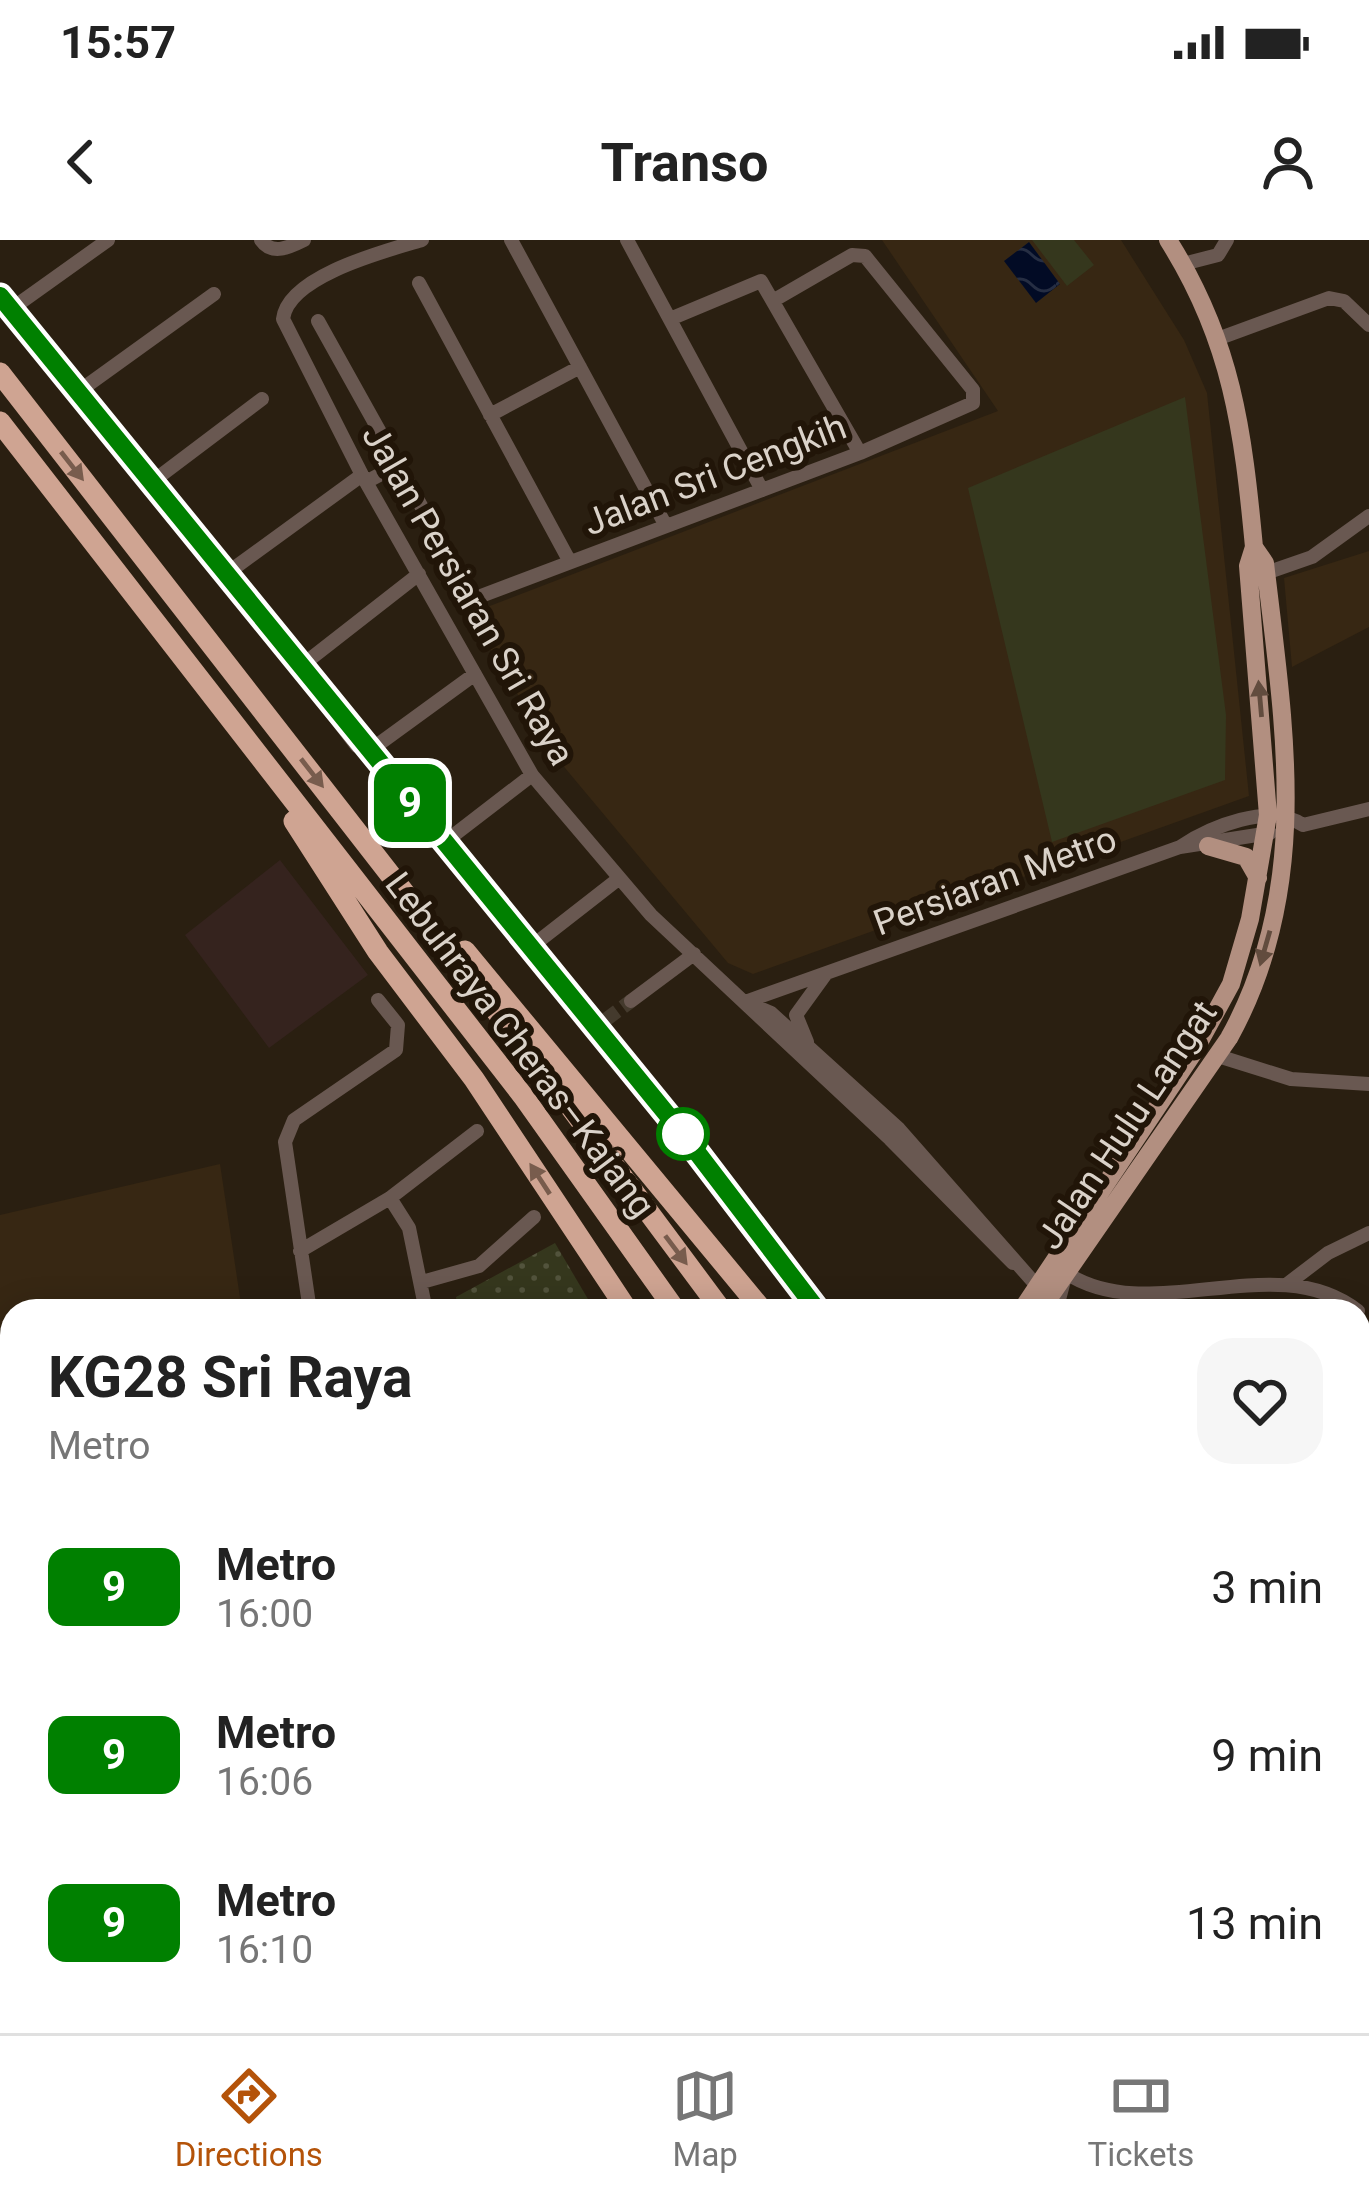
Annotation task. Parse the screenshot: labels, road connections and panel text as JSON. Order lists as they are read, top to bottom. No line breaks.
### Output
{"streets":{"highway":["Lebuhraya Cheras–Kajang"],"main road":["Jalan Hulu Langat"],"street":["Jalan Sri Cengkih","Jalan Persiaran Sri Raya","Persiaran Metro"]},"crossings":[["Jalan Persiaran Sri Raya","Persiaran Metro"],["Persiaran Metro","Jalan Hulu Langat"]],"lines":["metro line 9"],"page":{"status":"15:57","header":"Transo","on_map":"9","heading":["KG28 Sri Raya","Metro"],"list":[{"mark":"9","name":"Metro","note":"16:00","value":"3 min"},{"mark":"9","name":"Metro","note":"16:06","value":"9 min"},{"mark":"9","name":"Metro","note":"16:10","value":"13 min"}],"tabs":["Directions","Map","Tickets"]}}
